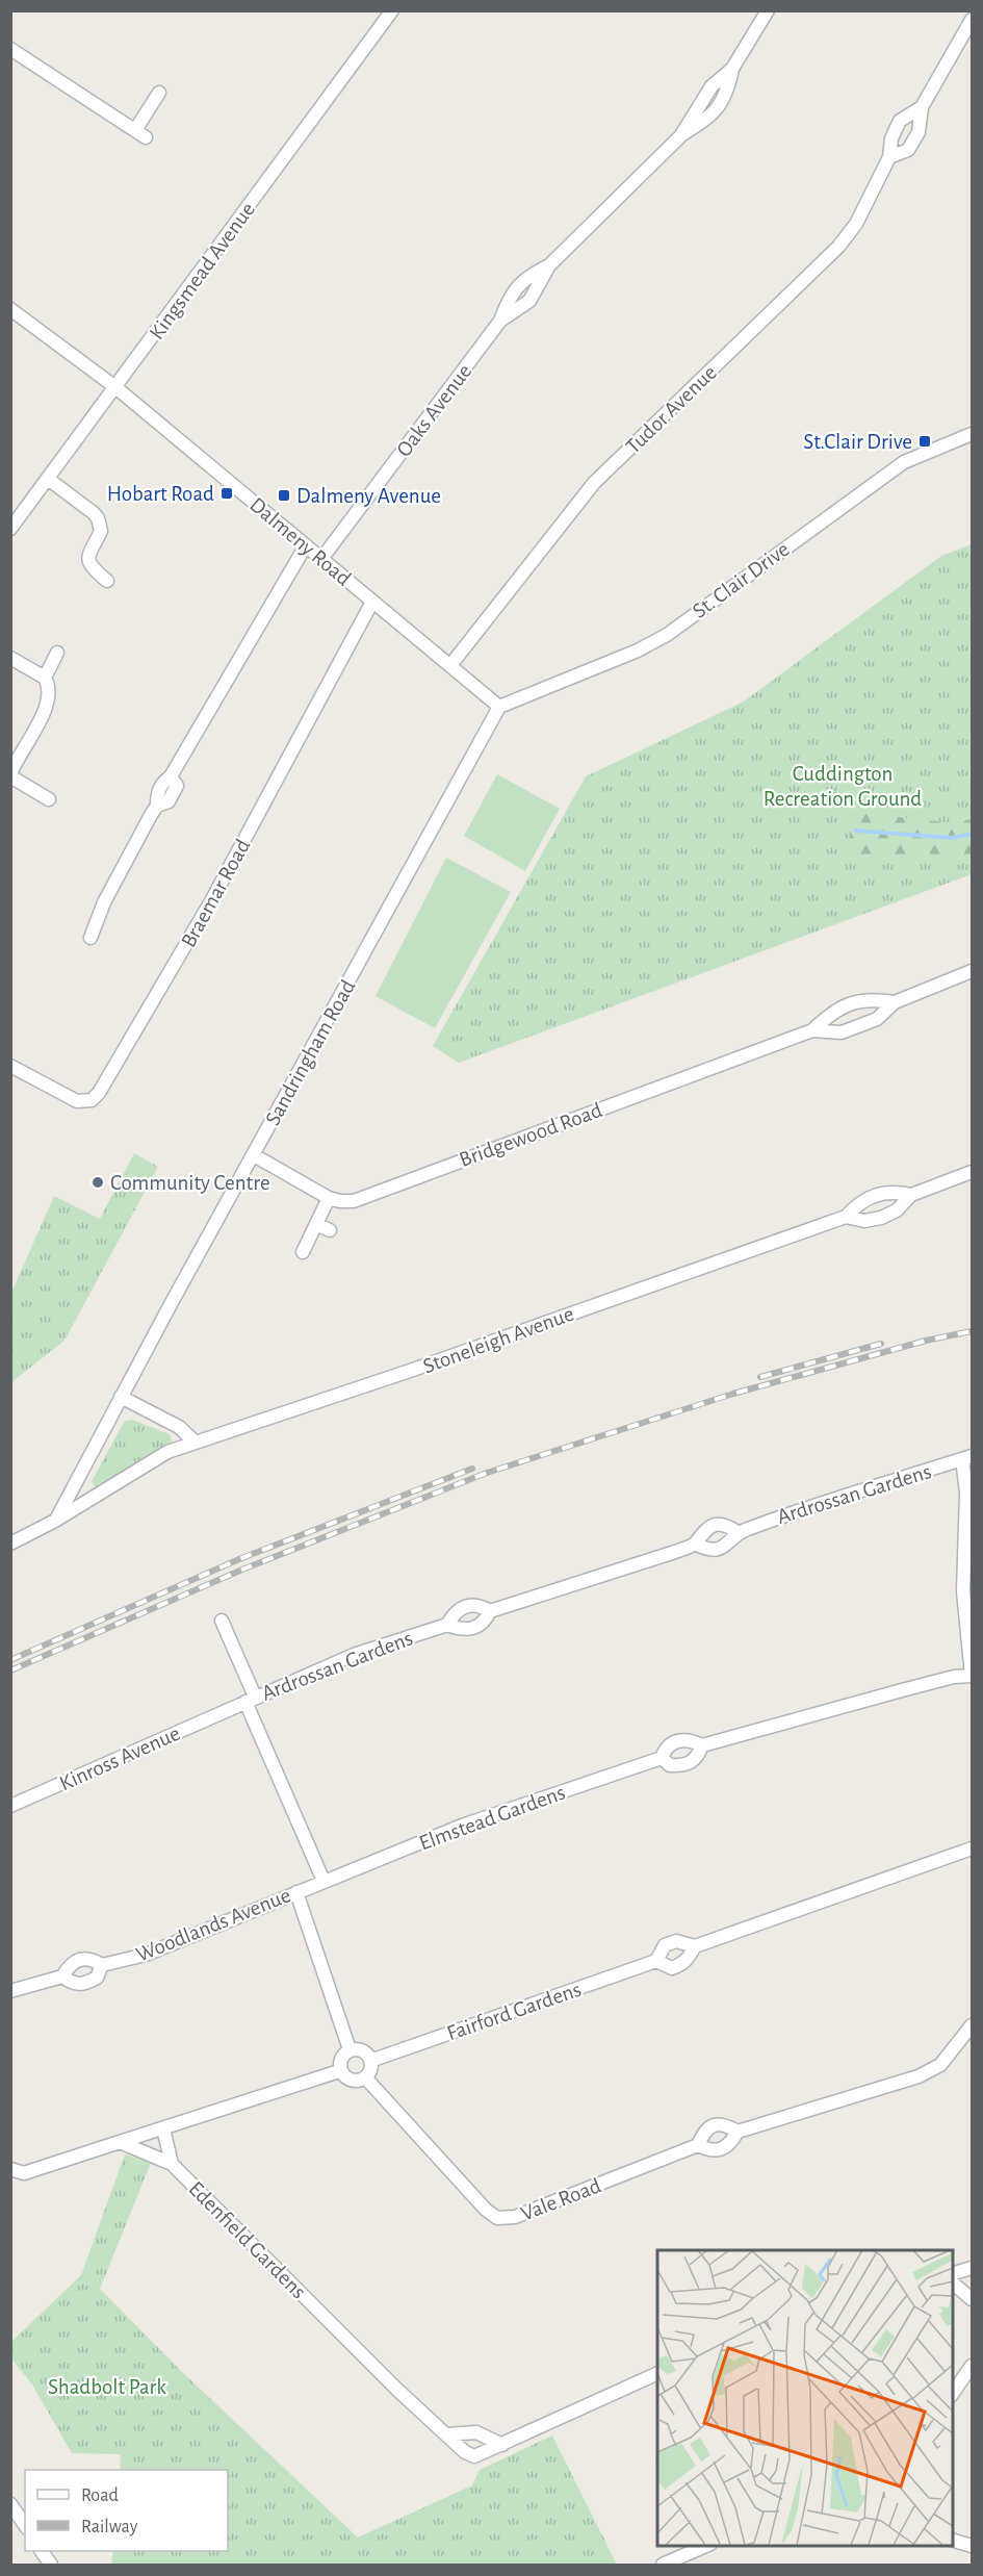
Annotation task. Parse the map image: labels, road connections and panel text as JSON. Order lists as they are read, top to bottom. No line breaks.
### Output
{"streets":{"street":["Kingsmead Avenue","Tudor Avenue","Oaks Avenue","Dalmeny Road","St. Clair Drive","Braemar Road","Sandringham Road","Bridgewood Road","Stoneleigh Avenue","Ardrossan Gardens","Kinross Avenue","Elmstead Gardens","Woodlands Avenue","Fairford Gardens","Vale Road","Edenfield Gardens"]},"crossings":[["Kingsmead Avenue","Dalmeny Road"],["Tudor Avenue","Dalmeny Road"],["Oaks Avenue","Dalmeny Road"],["Dalmeny Road","St. Clair Drive"],["Dalmeny Road","Braemar Road"],["Dalmeny Road","Sandringham Road"],["St. Clair Drive","Sandringham Road"],["Sandringham Road","Bridgewood Road"],["Sandringham Road","Stoneleigh Avenue"],["Ardrossan Gardens","Kinross Avenue"],["Elmstead Gardens","Woodlands Avenue"],["Fairford Gardens","Vale Road"]],"parks":["Cuddington Recreation Ground","Shadbolt Park"],"places":{"transit":["St.Clair Drive","Hobart Road","Dalmeny Avenue"],"other":["Community Centre"]},"legend":["Road","Railway"]}
